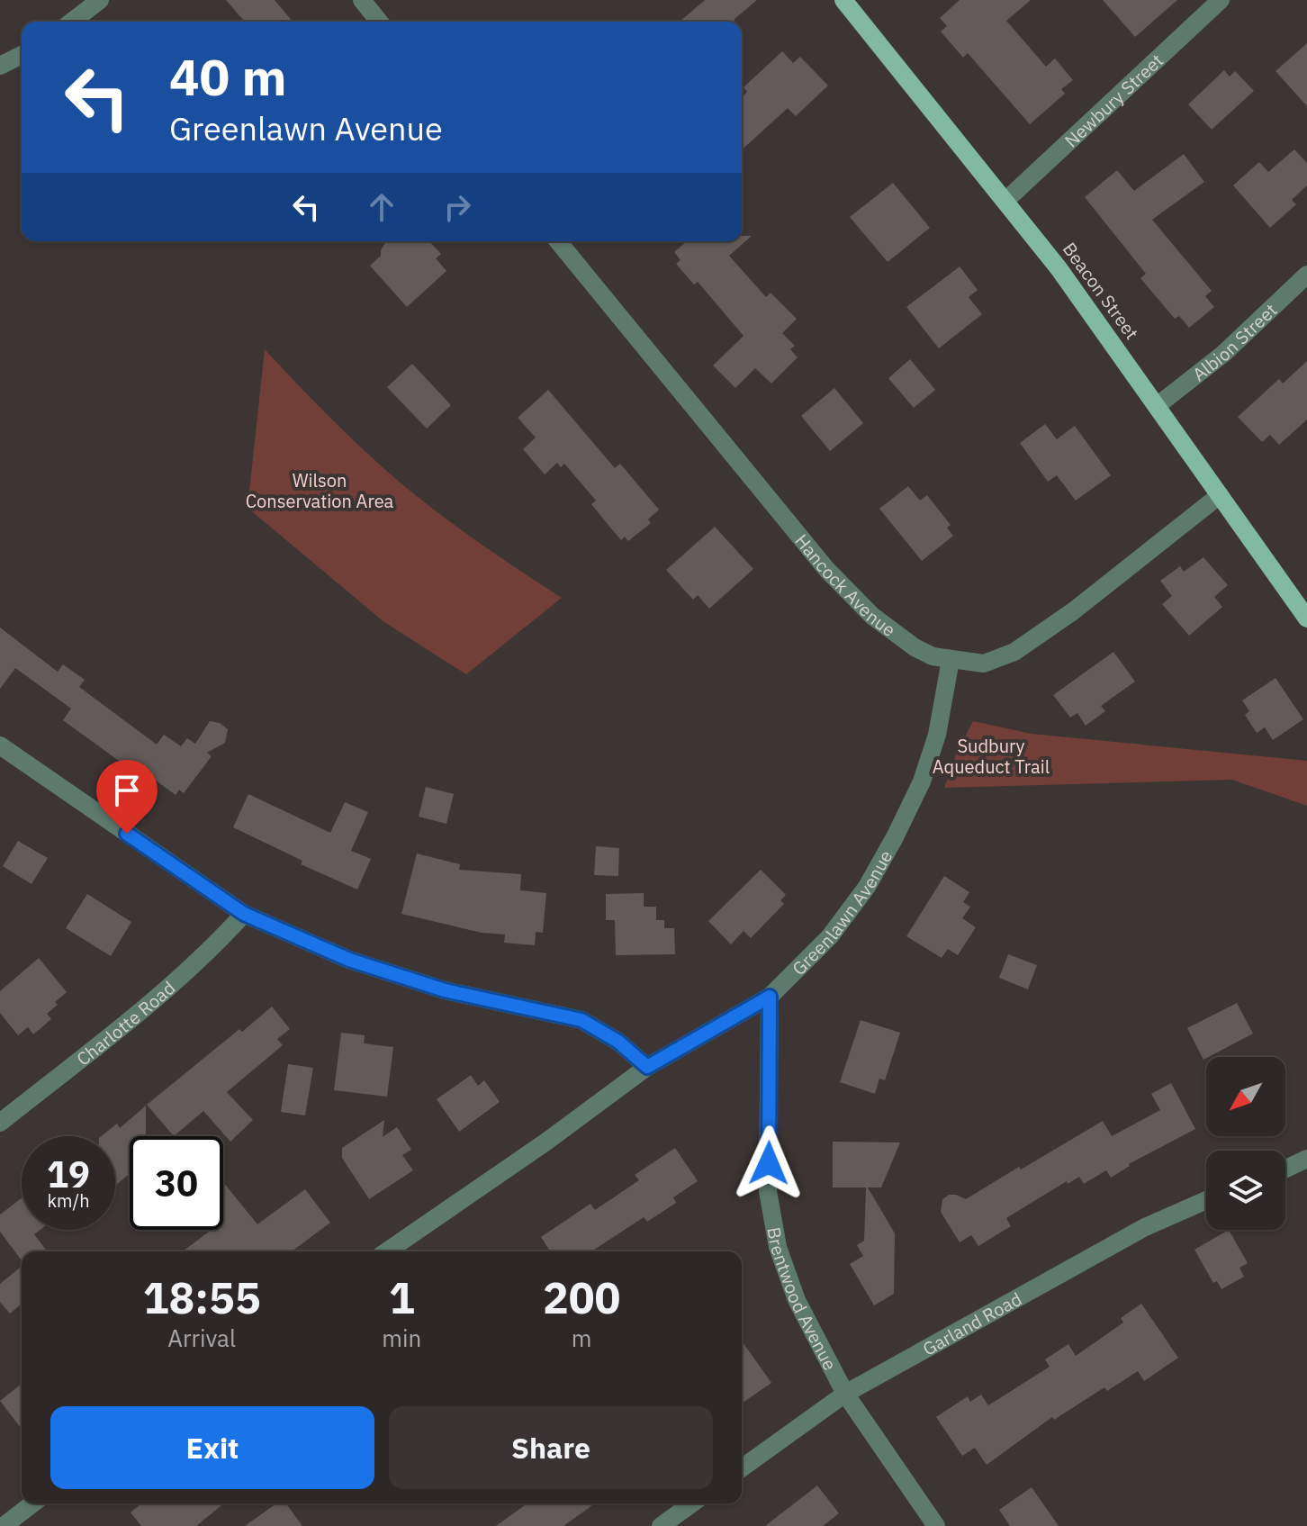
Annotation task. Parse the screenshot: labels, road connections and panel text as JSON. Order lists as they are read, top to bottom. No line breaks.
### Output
{"streets":{"main road":["Beacon Street"],"street":["Newbury Street","Albion Street","Hancock Avenue","Greenlawn Avenue","Charlotte Road","Brentwood Avenue","Garland Road"]},"crossings":[["Newbury Street","Beacon Street"],["Beacon Street","Albion Street"],["Beacon Street","Hancock Avenue"],["Hancock Avenue","Greenlawn Avenue"],["Greenlawn Avenue","Brentwood Avenue"],["Brentwood Avenue","Garland Road"]],"parks":["Wilson Conservation Area","Sudbury Aqueduct Trail"],"north":"bottom left","page":{"turn":["40 m","Greenlawn Avenue"],"speed":"19 km/h","limit":"30","eta":["18:55","Arrival","1","min","200","m"],"buttons":["Exit","Share"]}}
